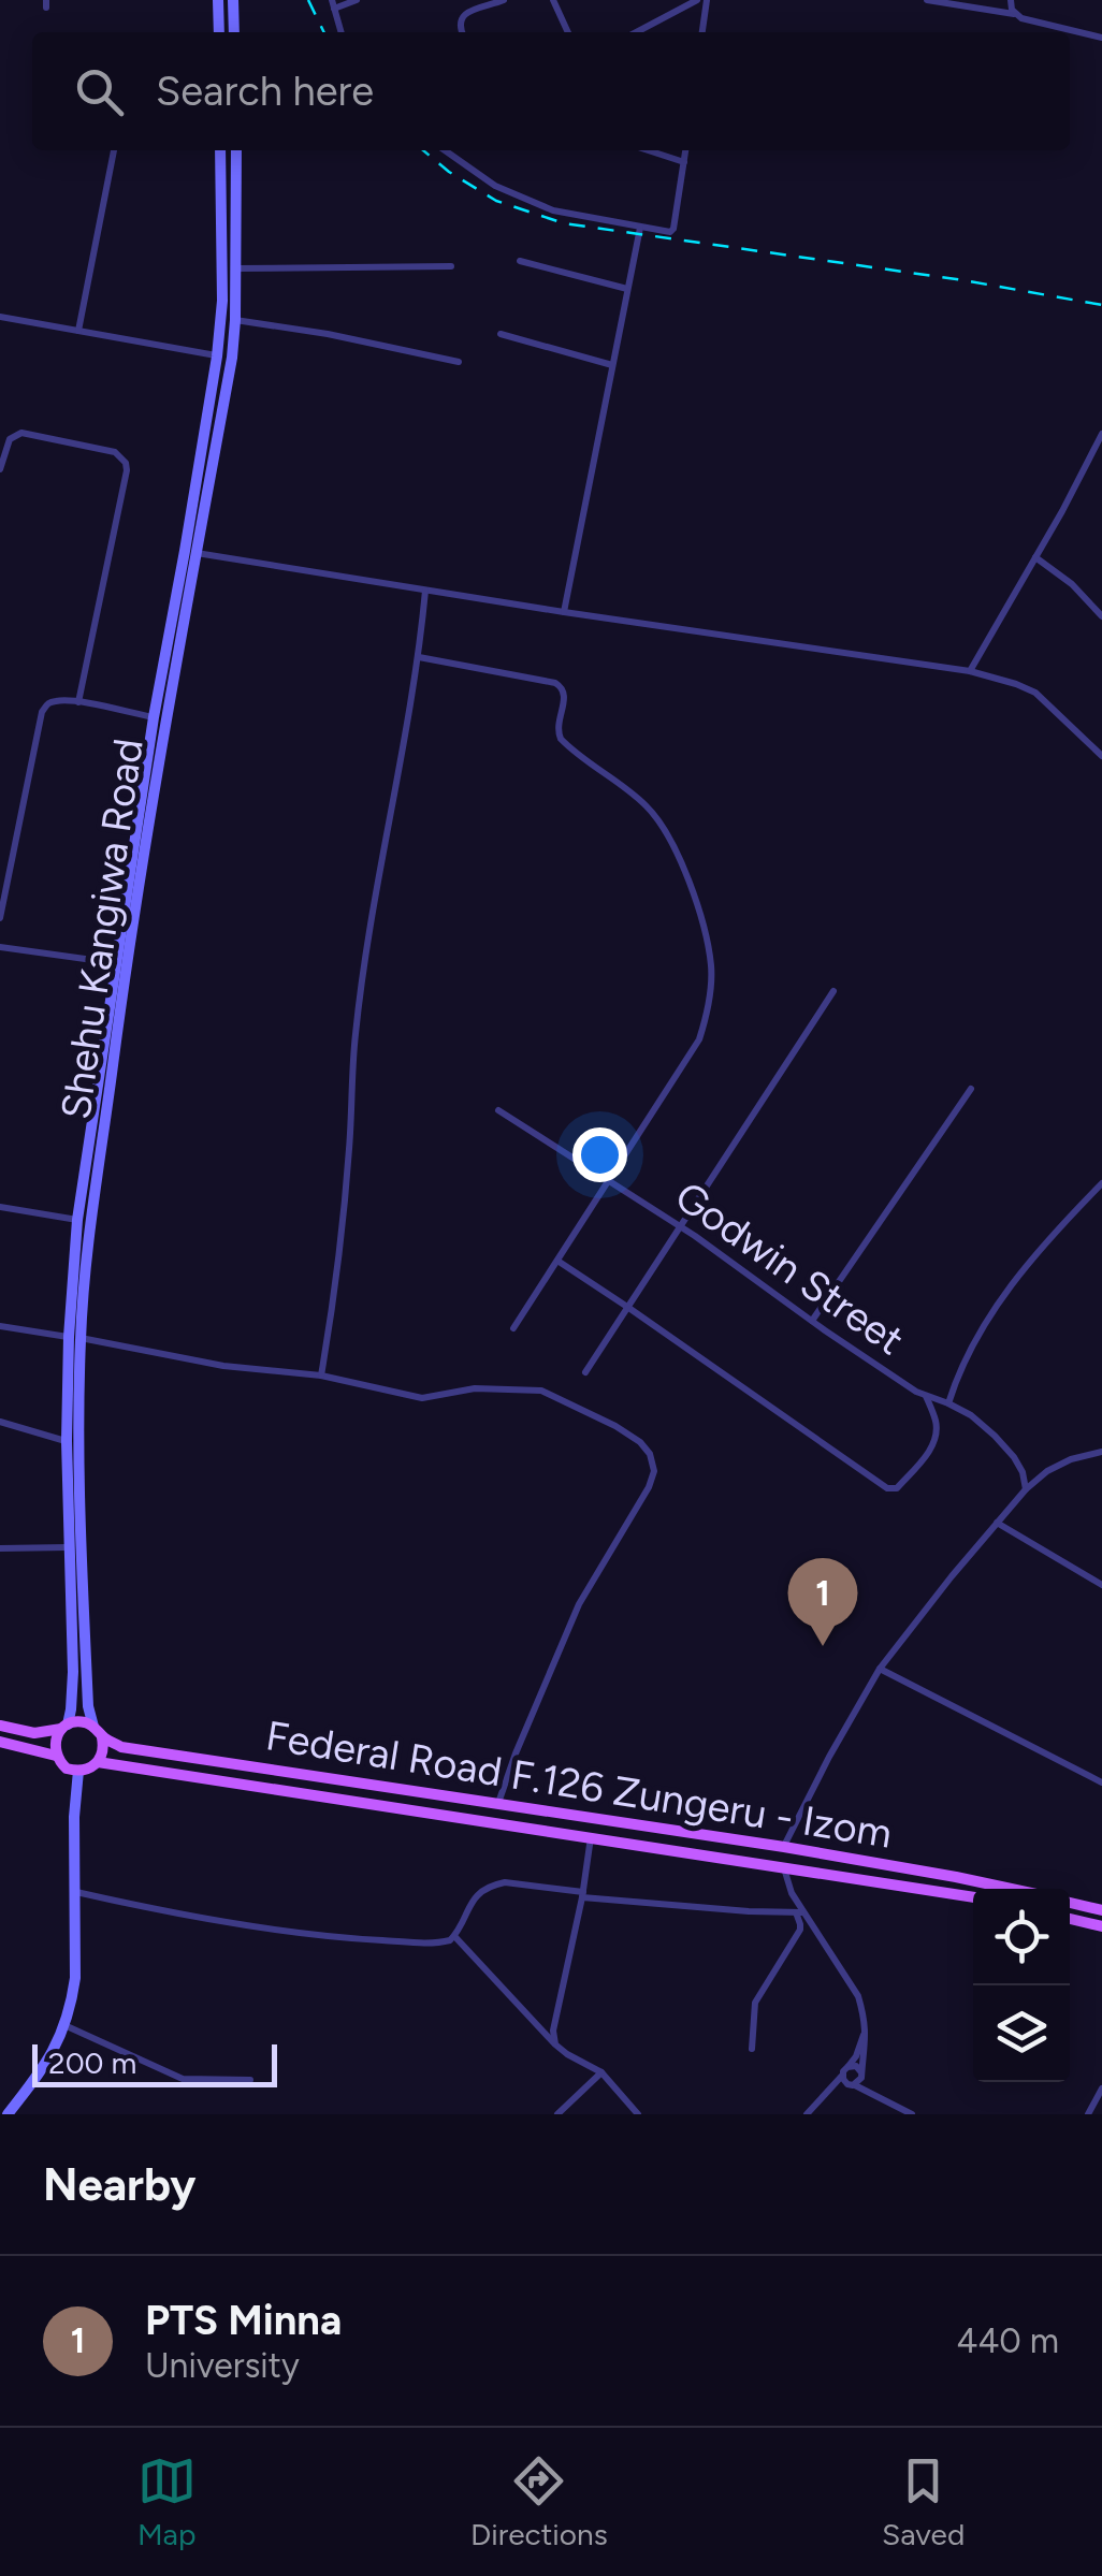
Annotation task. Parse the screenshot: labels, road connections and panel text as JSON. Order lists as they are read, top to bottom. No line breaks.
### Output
{"streets":{"main road":["Shehu Kangiwa Road","Federal Road F.126 Zungeru - Izom"],"street":["Godwin Street"]},"crossings":[["Shehu Kangiwa Road","Federal Road F.126 Zungeru - Izom"]],"scale_bar":"200 m","page":{"search":"Search here","pins":"1","scale":"200 m","heading":"Nearby","list":[{"mark":"1","name":"PTS Minna","note":"University","value":"440 m"}],"nav":["Map","Directions","Saved"]}}
